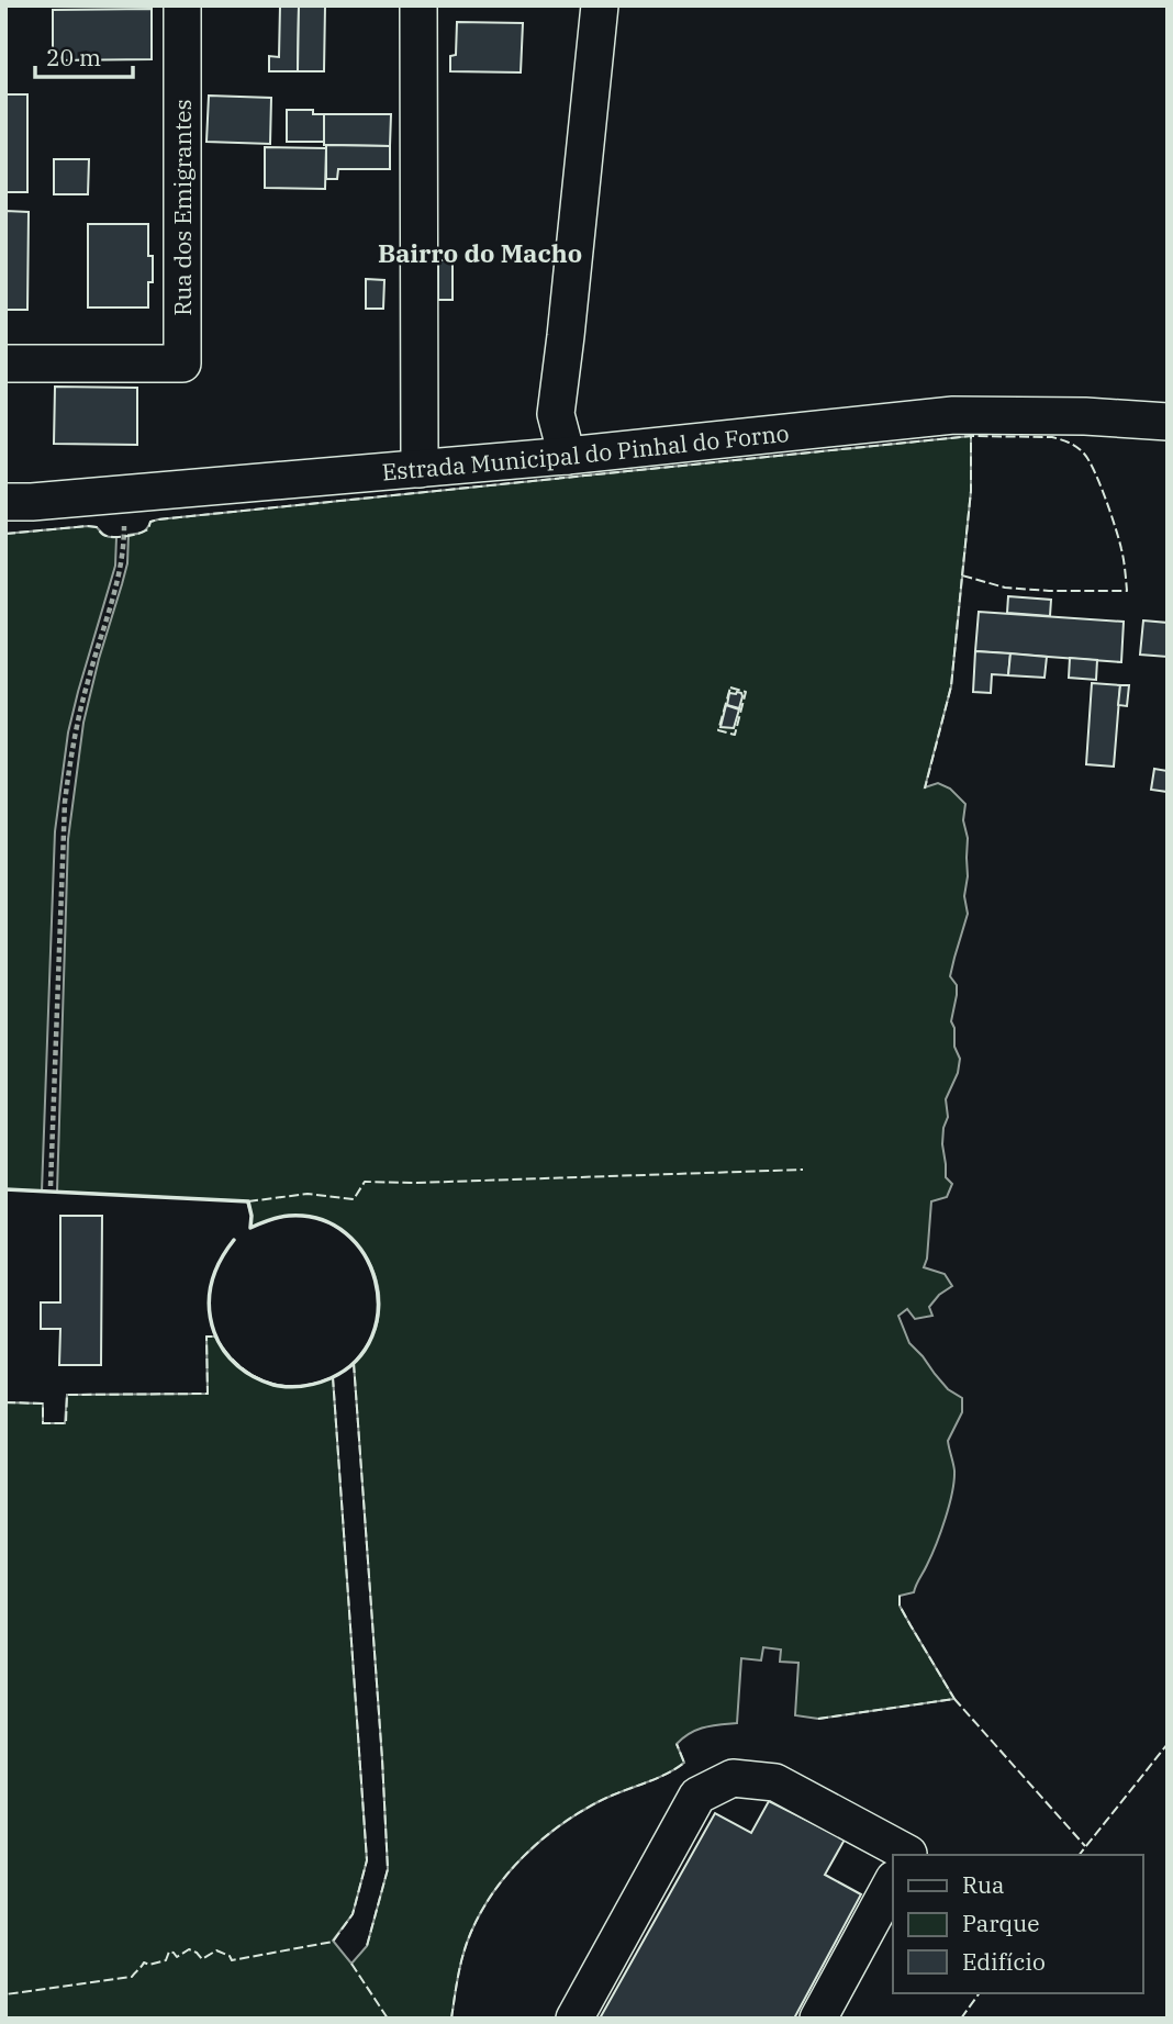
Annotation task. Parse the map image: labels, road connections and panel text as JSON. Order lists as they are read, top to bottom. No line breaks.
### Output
{"streets":{"street":["Rua dos Emigrantes","Estrada Municipal do Pinhal do Forno"]},"districts":["Bairro do Macho"],"legend":["Rua","Parque","Edifício"],"scale_bar":"20 m"}
